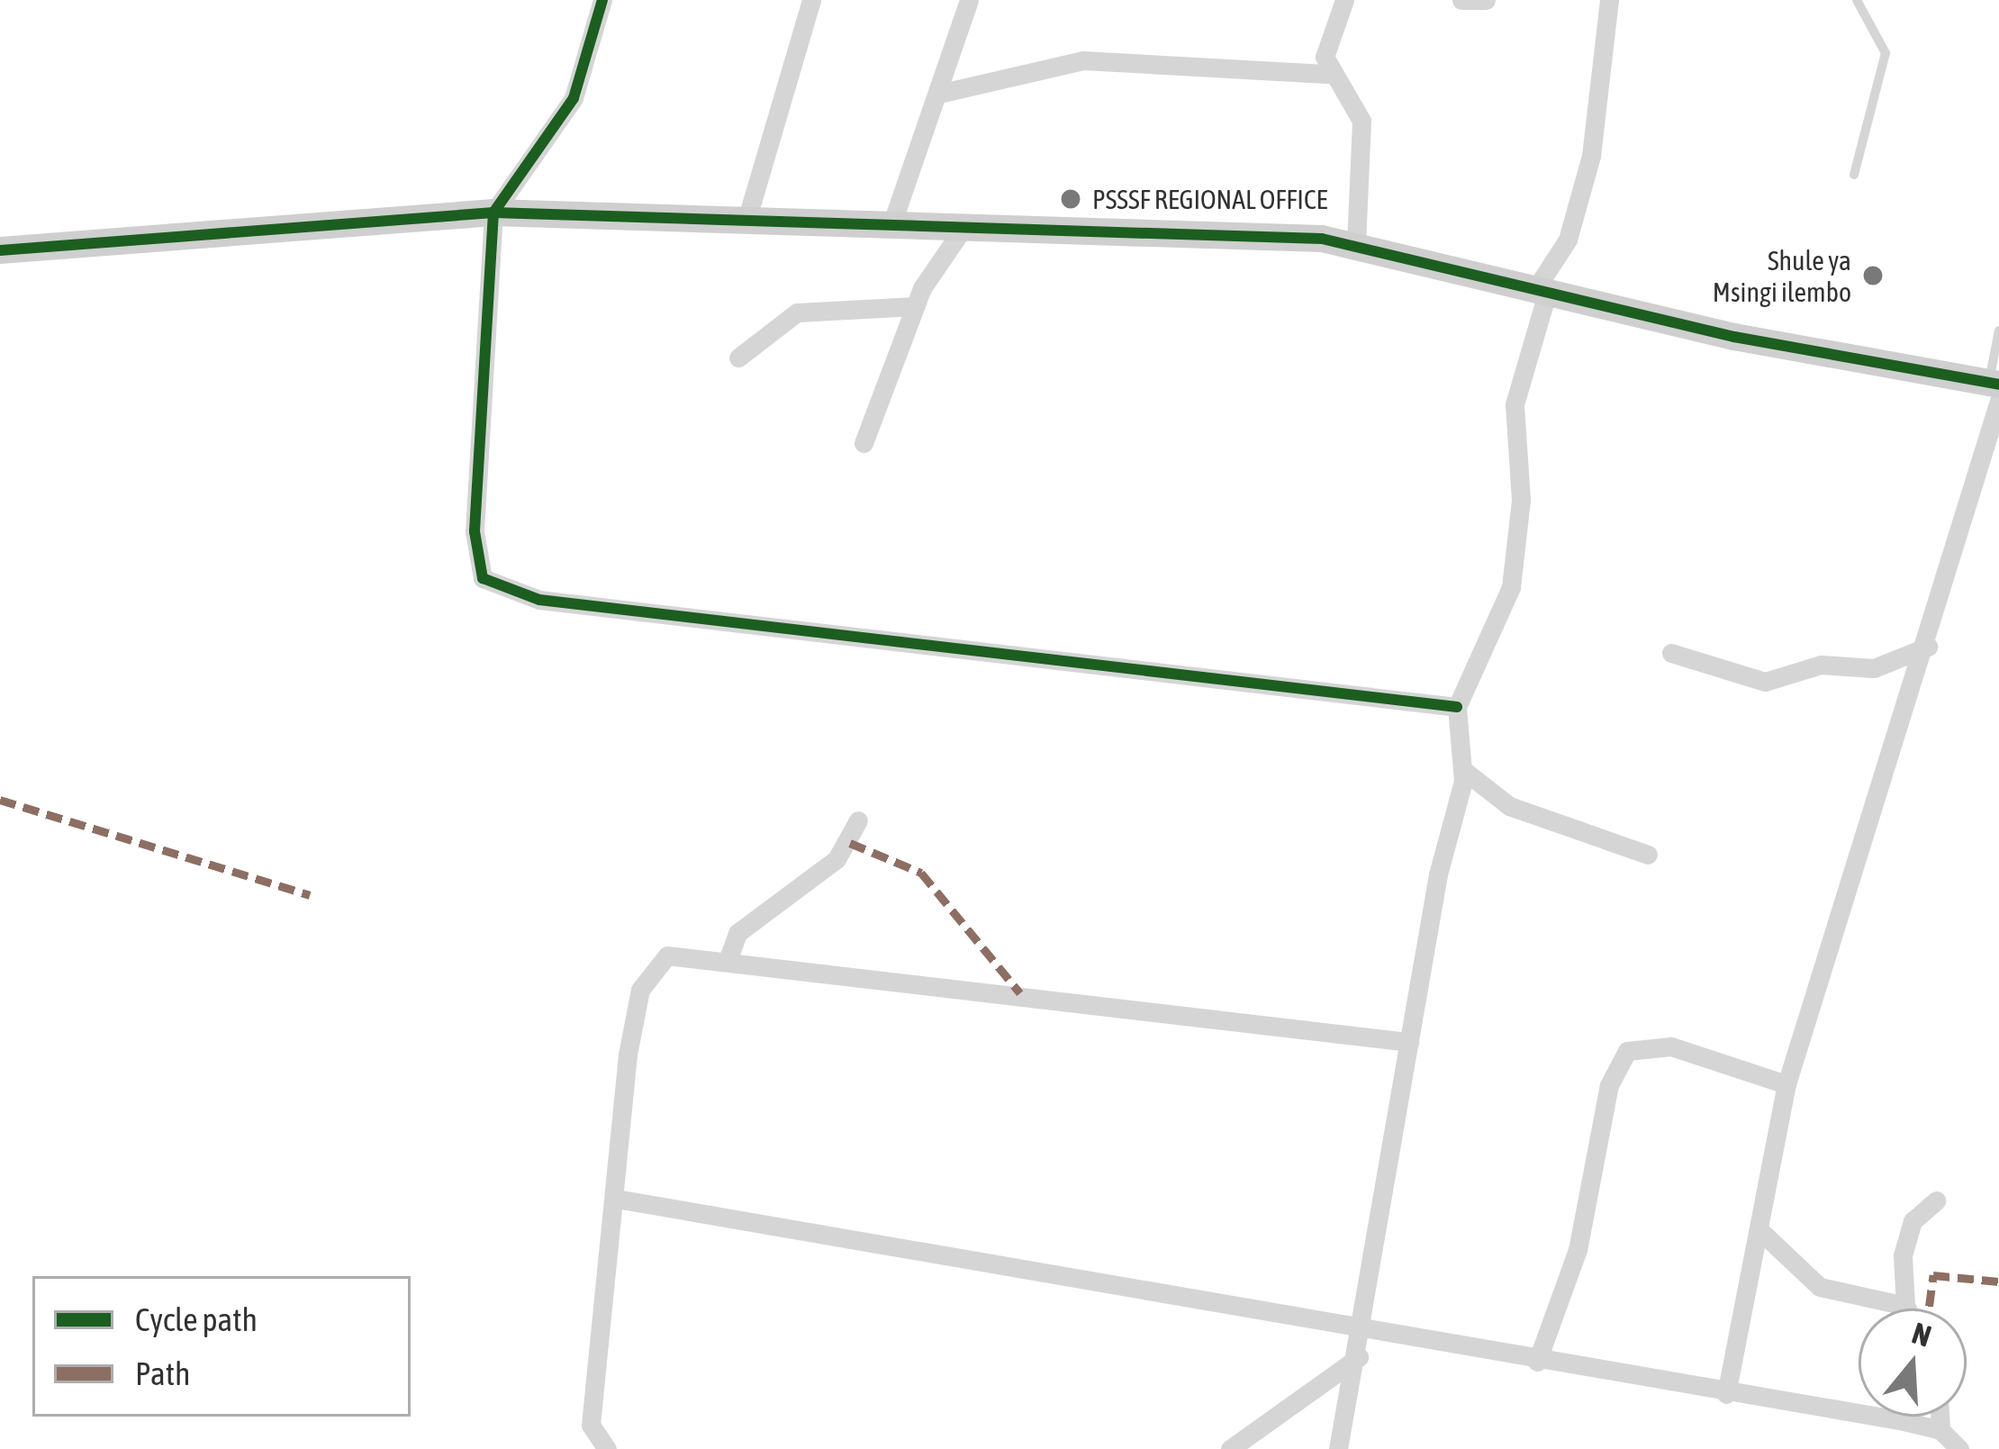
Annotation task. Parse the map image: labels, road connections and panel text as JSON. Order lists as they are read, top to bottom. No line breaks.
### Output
{"places":["PSSSF REGIONAL OFFICE","Shule ya Msingi ilembo"],"legend":["Cycle path","Path"],"north":"top"}
